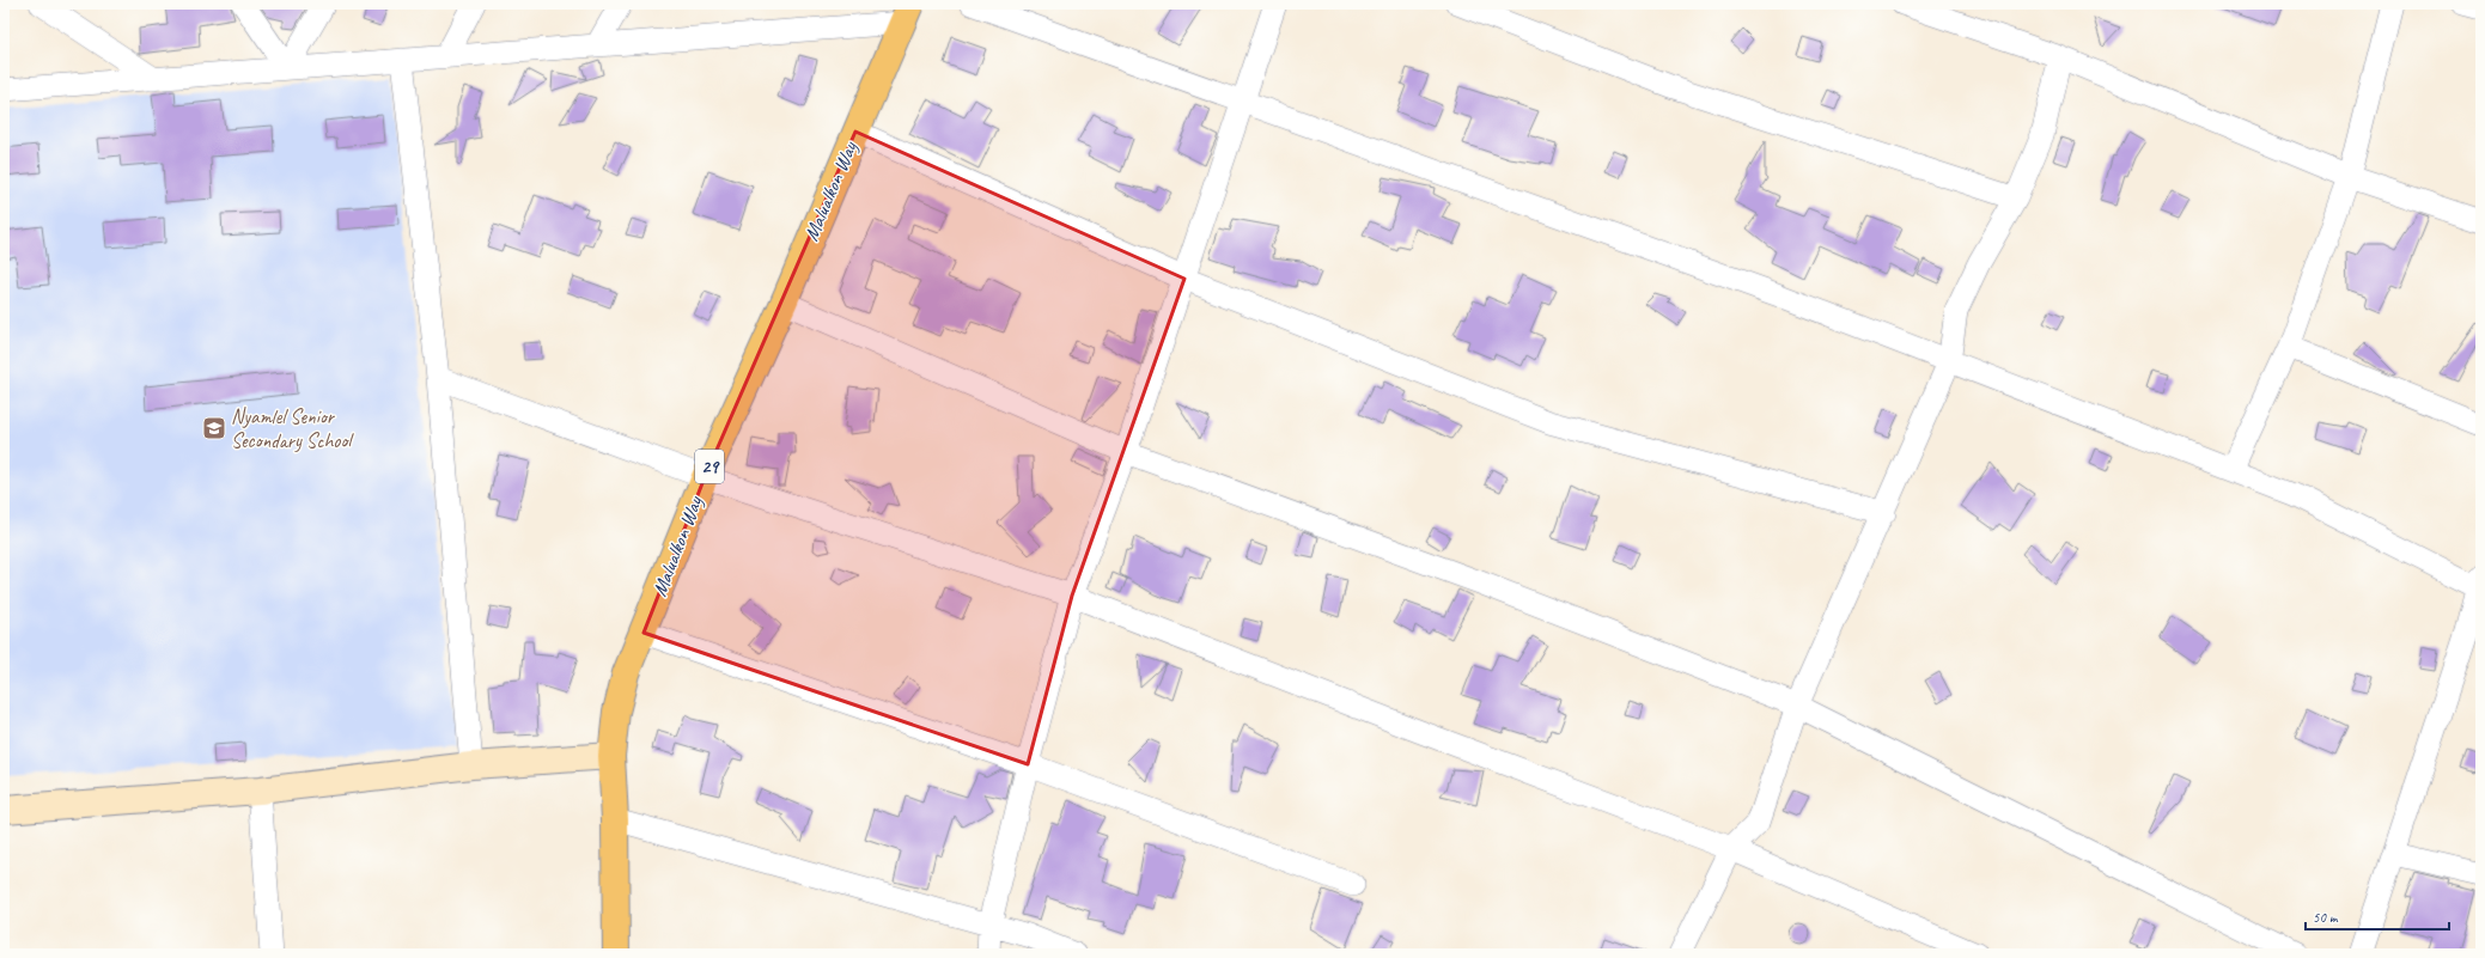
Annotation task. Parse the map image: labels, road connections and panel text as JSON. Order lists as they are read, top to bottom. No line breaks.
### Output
{"streets":{"main road":["Malualkon Way","29"]},"places":{"school or university":["Nyamlel Senior Secondary School"]},"scale_bar":"50 m"}
